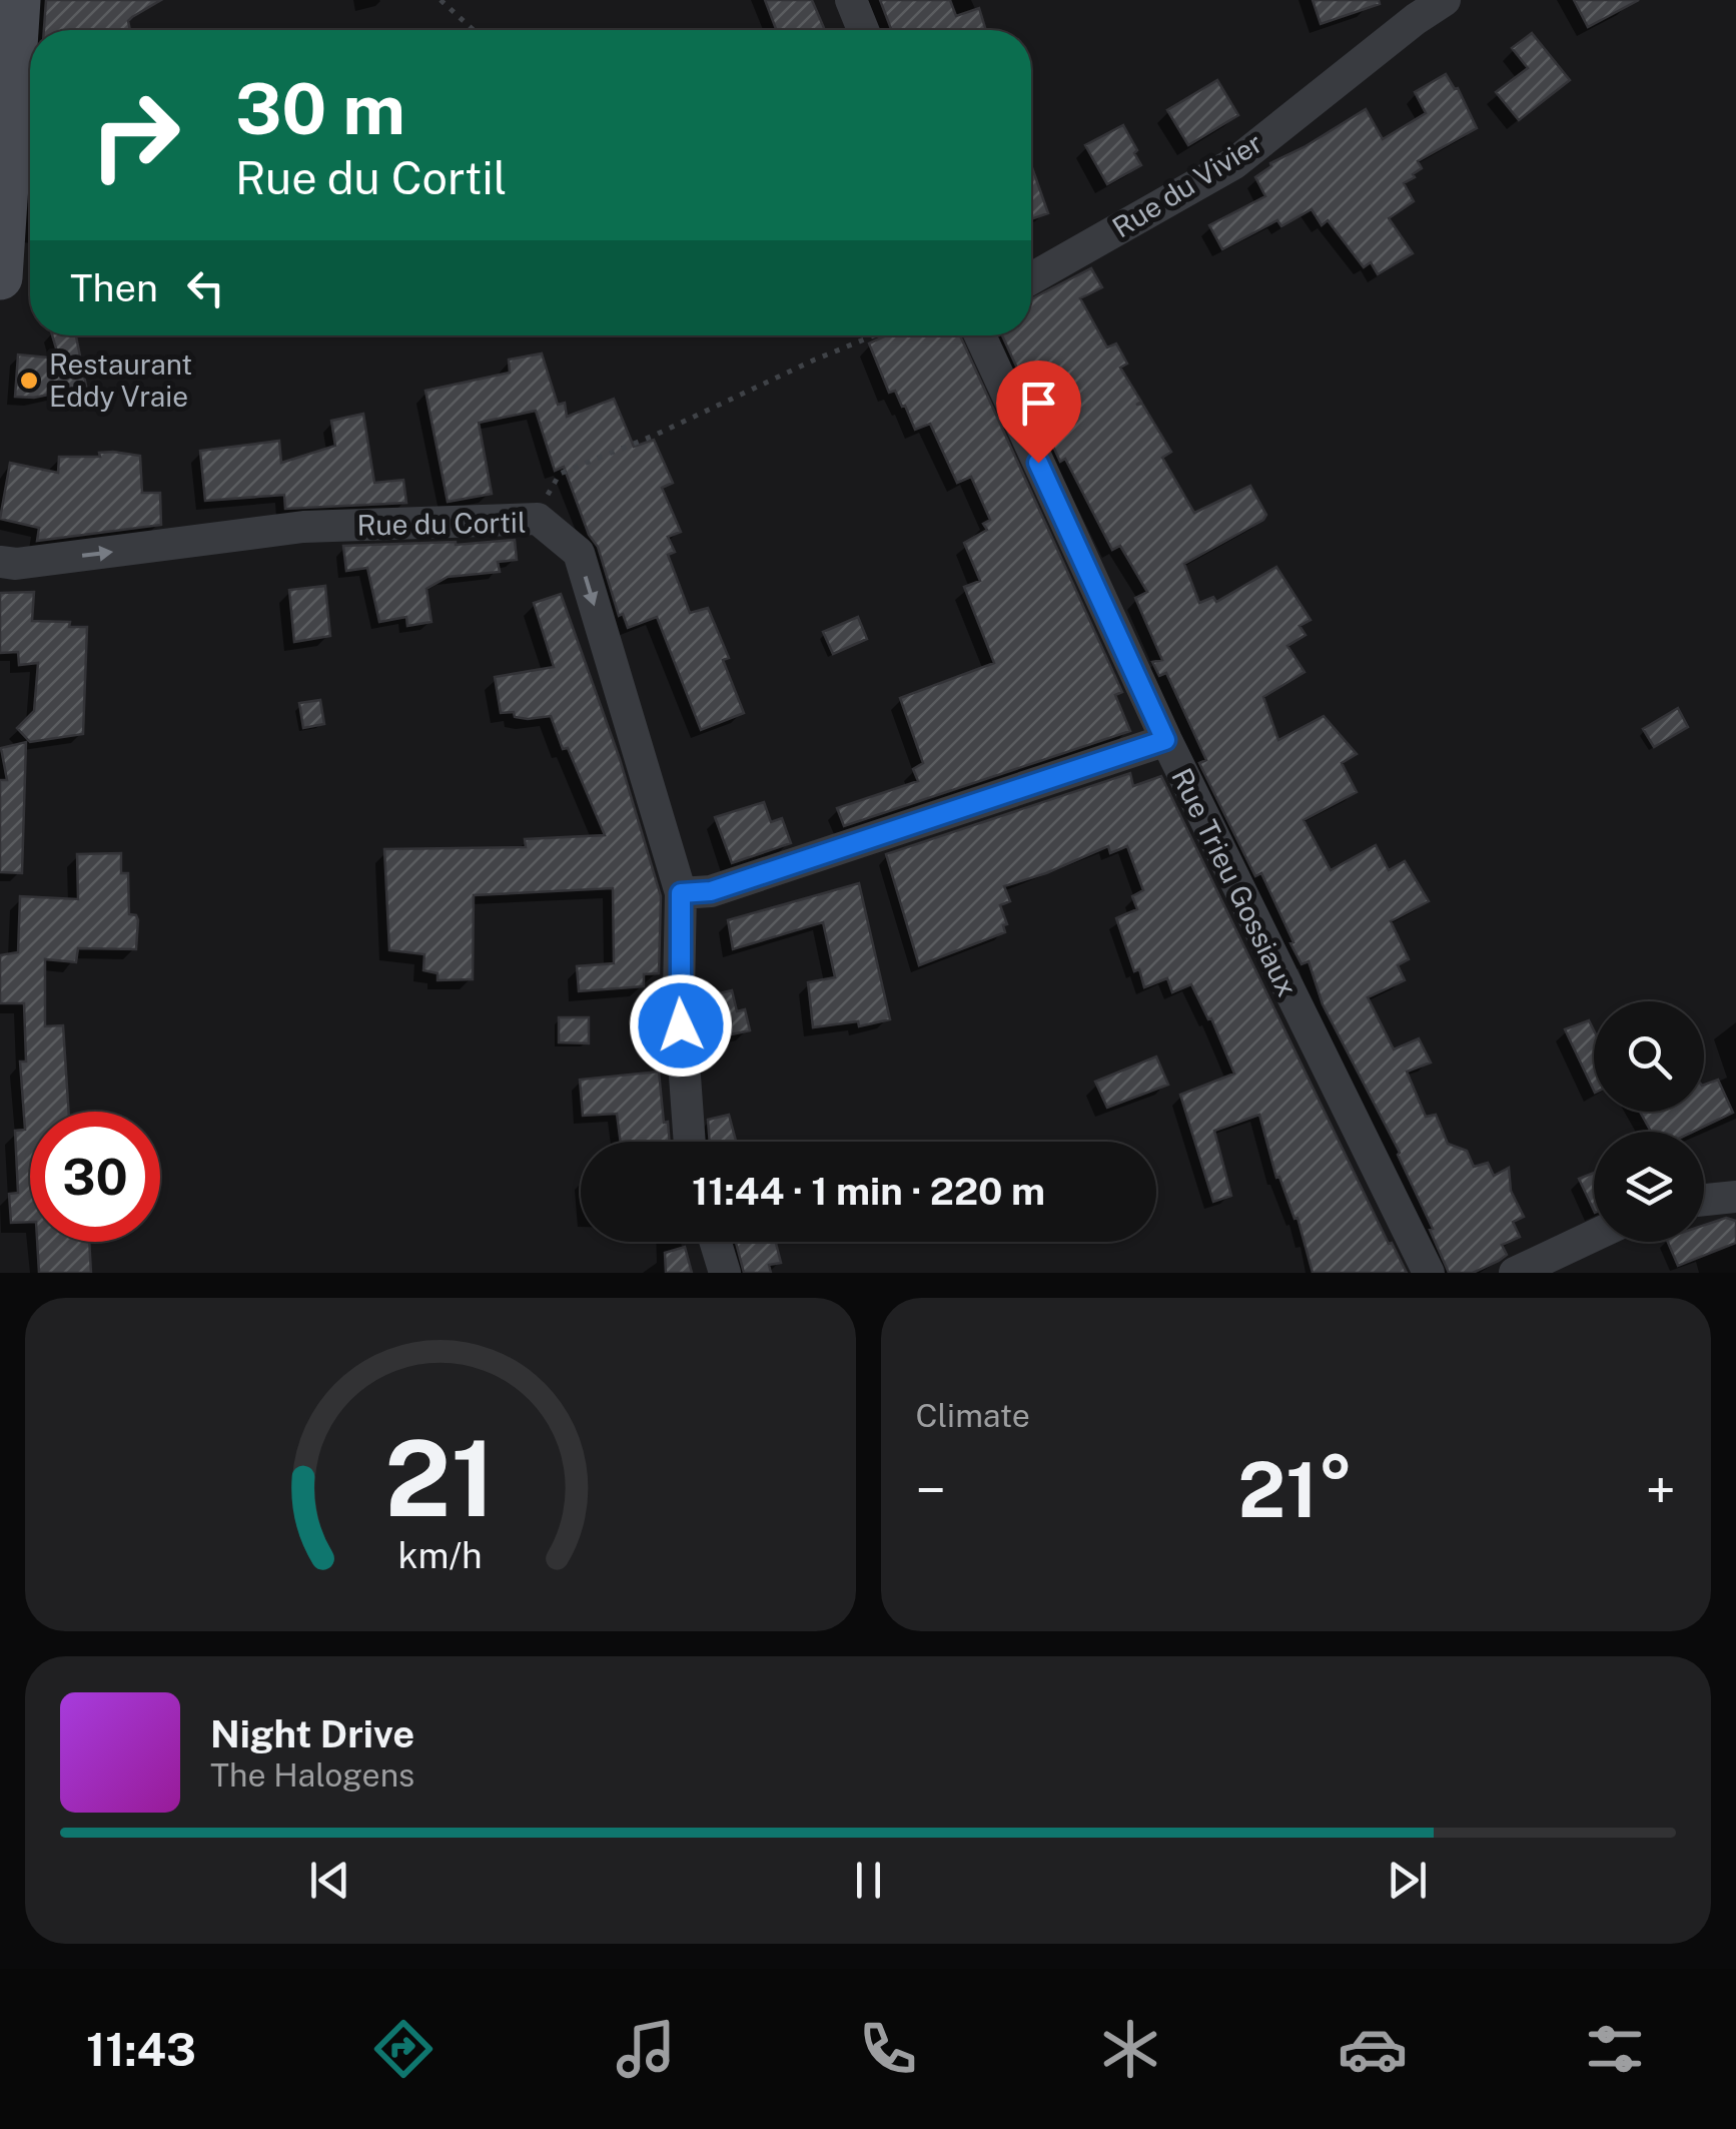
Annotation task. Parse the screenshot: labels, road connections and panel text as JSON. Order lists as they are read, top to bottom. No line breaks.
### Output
{"streets":{"street":["Rue du Vivier","Rue du Cortil","Rue Trieu Gossiaux"]},"places":["Restaurant Eddy Vraie"],"page":{"turn":["30 m","Rue du Cortil"],"then":"Then","limit":"30","trip":"11:44 · 1 min · 220 m","tile":"Climate","heat":["−","21°","+"],"song":["Night Drive","The Halogens"],"tabs":"11:43","gauge":["21","km/h"]}}
